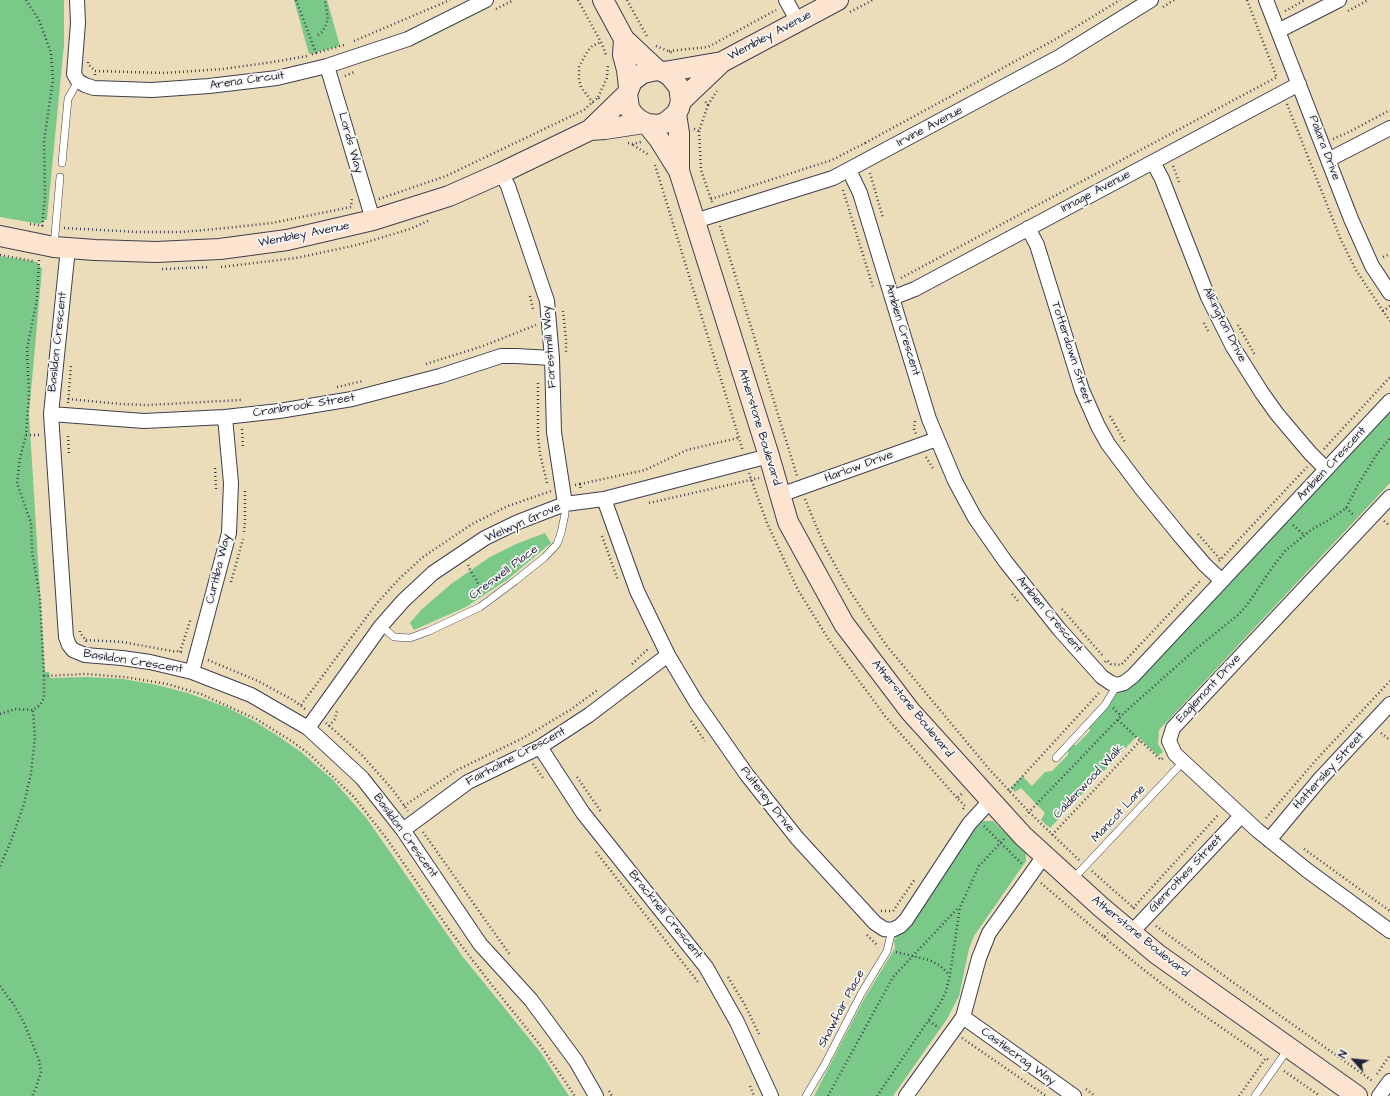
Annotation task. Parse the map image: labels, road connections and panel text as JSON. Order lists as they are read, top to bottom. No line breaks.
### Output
{"streets":{"street":["Wembley Avenue","Arena Circuit","Irvine Avenue","Lords Way","Palara Drive","Innage Avenue","Alkington Drive","Ambien Crescent","Basildon Crescent","Forestmill Way","Totterdown Street","Cranbrook Street","Atherstone Boulevard","Harlow Drive","Welwyn Grove","Curitiba Way","Eaglemont Drive","Fairholme Crescent","Hattersley Street","Pulteney Drive","Glenrothes Street","Bracknell Crescent","Castlecrag Way"],"lane":["Creswell Place","Mancot Lane","Shawfair Place"],"path":["Calderwood Walk"]},"crossings":[["Wembley Avenue","Lords Way"],["Wembley Avenue","Basildon Crescent"],["Wembley Avenue","Forestmill Way"],["Wembley Avenue","Atherstone Boulevard"],["Arena Circuit","Lords Way"],["Irvine Avenue","Ambien Crescent"],["Irvine Avenue","Atherstone Boulevard"],["Palara Drive","Innage Avenue"],["Innage Avenue","Alkington Drive"],["Innage Avenue","Ambien Crescent"],["Innage Avenue","Totterdown Street"],["Alkington Drive","Ambien Crescent"],["Ambien Crescent","Totterdown Street"],["Ambien Crescent","Harlow Drive"],["Basildon Crescent","Cranbrook Street"],["Basildon Crescent","Welwyn Grove"],["Basildon Crescent","Curitiba Way"],["Basildon Crescent","Fairholme Crescent"],["Forestmill Way","Cranbrook Street"],["Forestmill Way","Welwyn Grove"],["Forestmill Way","Creswell Place"],["Cranbrook Street","Curitiba Way"],["Atherstone Boulevard","Harlow Drive"],["Atherstone Boulevard","Welwyn Grove"],["Atherstone Boulevard","Mancot Lane"],["Atherstone Boulevard","Glenrothes Street"],["Welwyn Grove","Creswell Place"],["Welwyn Grove","Pulteney Drive"],["Eaglemont Drive","Hattersley Street"],["Eaglemont Drive","Mancot Lane"],["Eaglemont Drive","Glenrothes Street"],["Fairholme Crescent","Pulteney Drive"],["Fairholme Crescent","Bracknell Crescent"],["Pulteney Drive","Shawfair Place"]],"north":"top left"}
